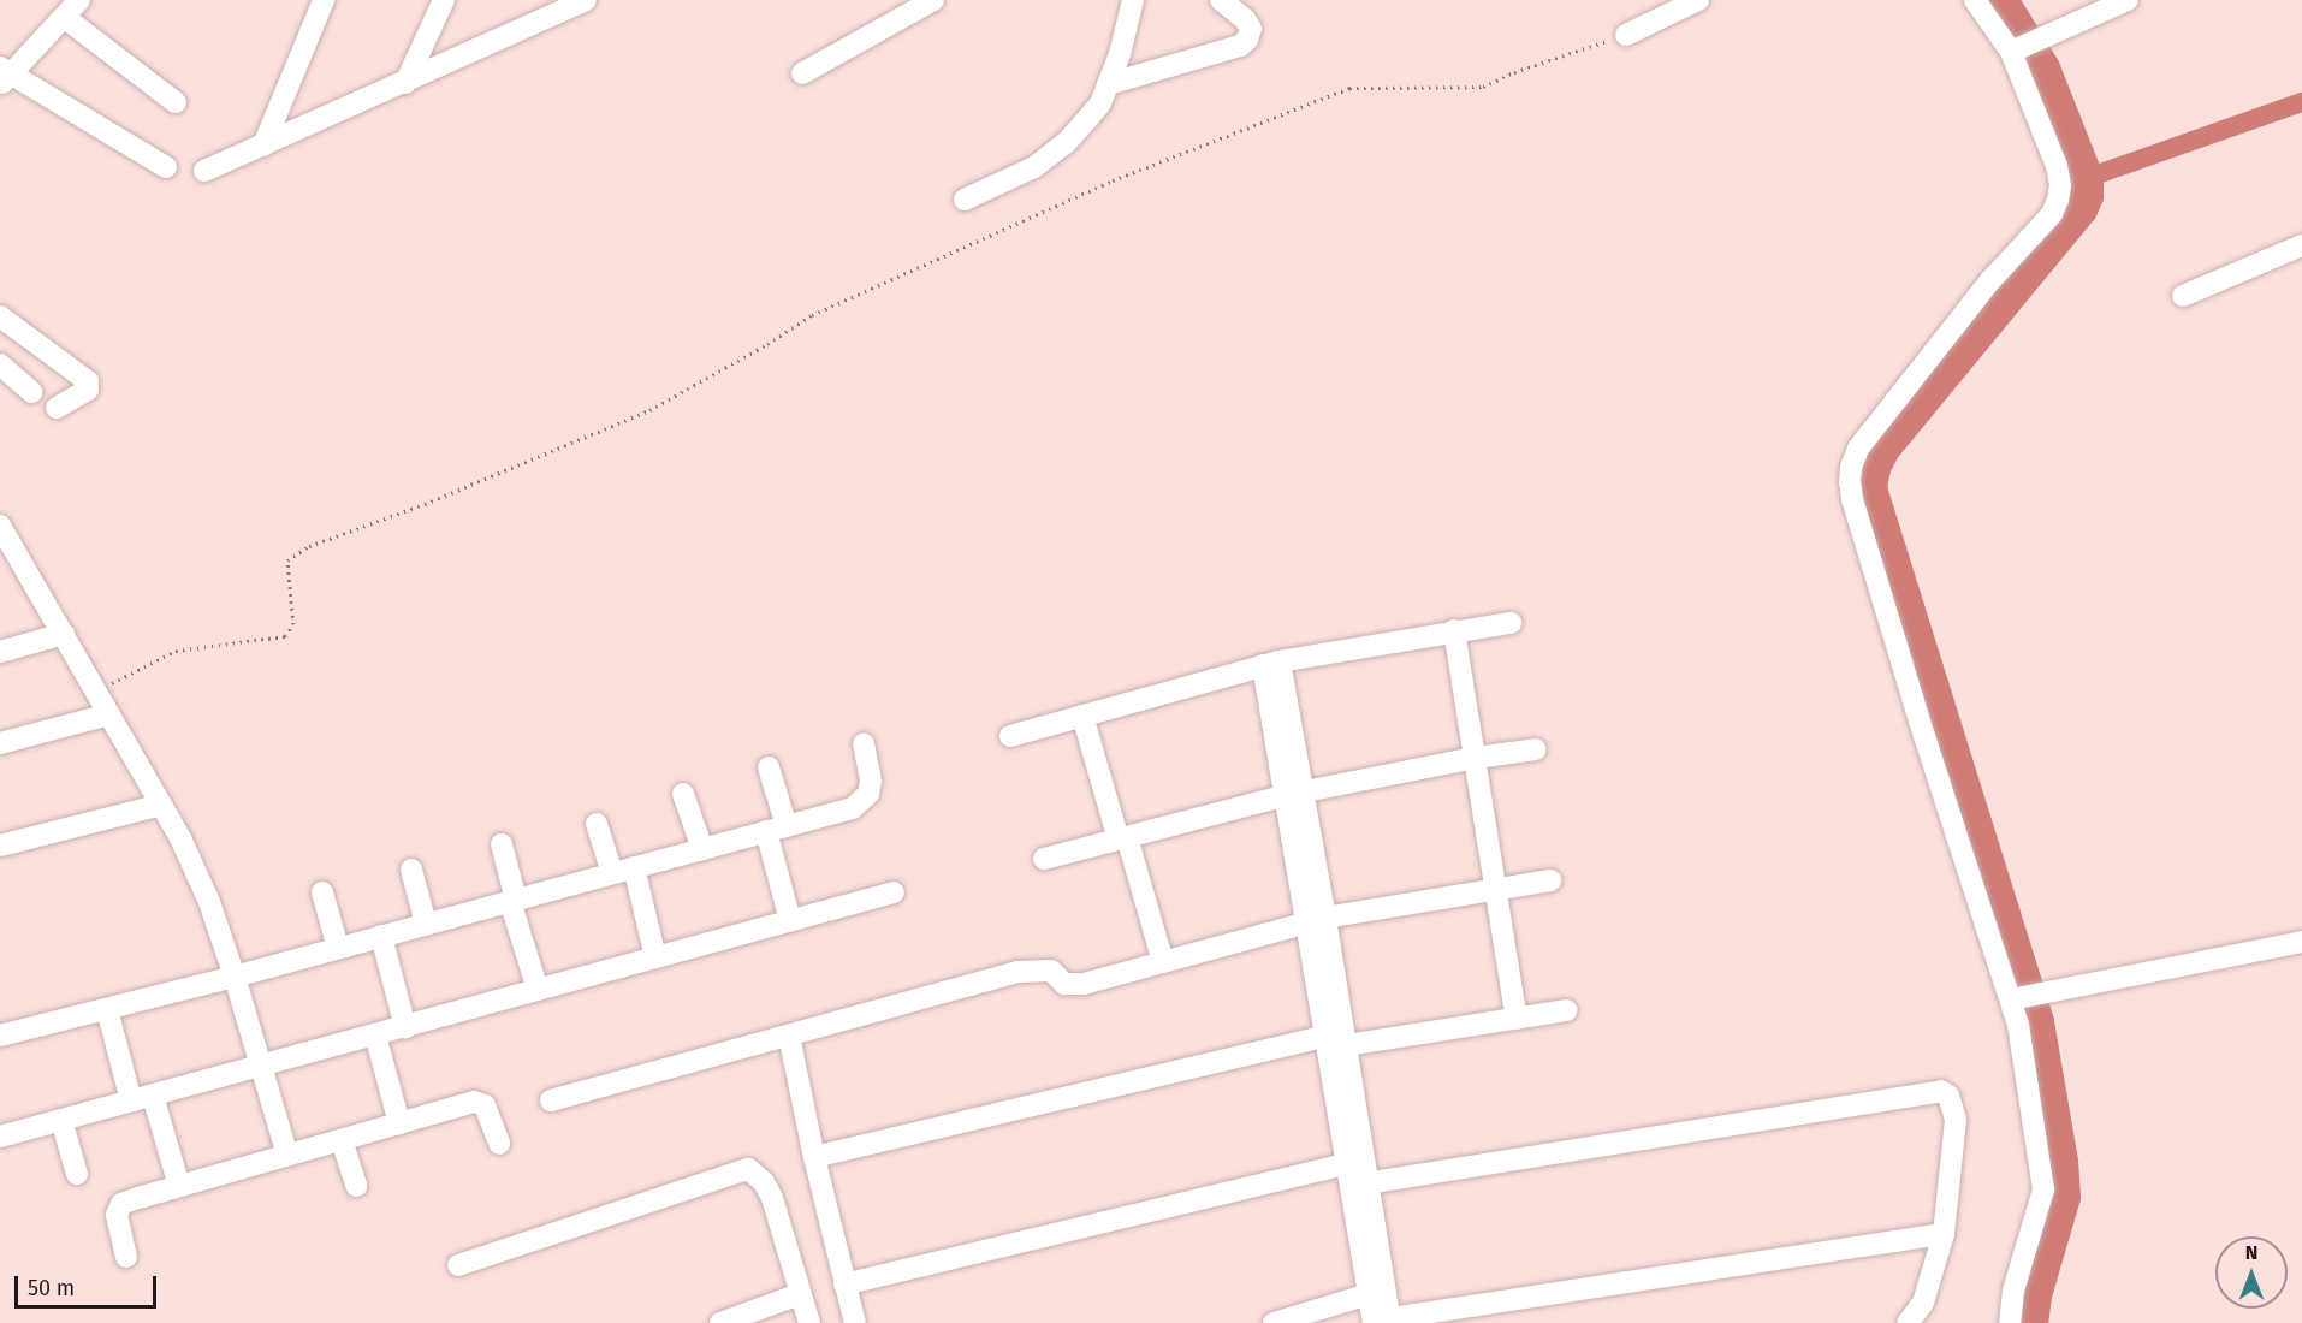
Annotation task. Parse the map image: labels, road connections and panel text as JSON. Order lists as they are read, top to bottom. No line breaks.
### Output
{"scale_bar":"50 m","north":"top"}
